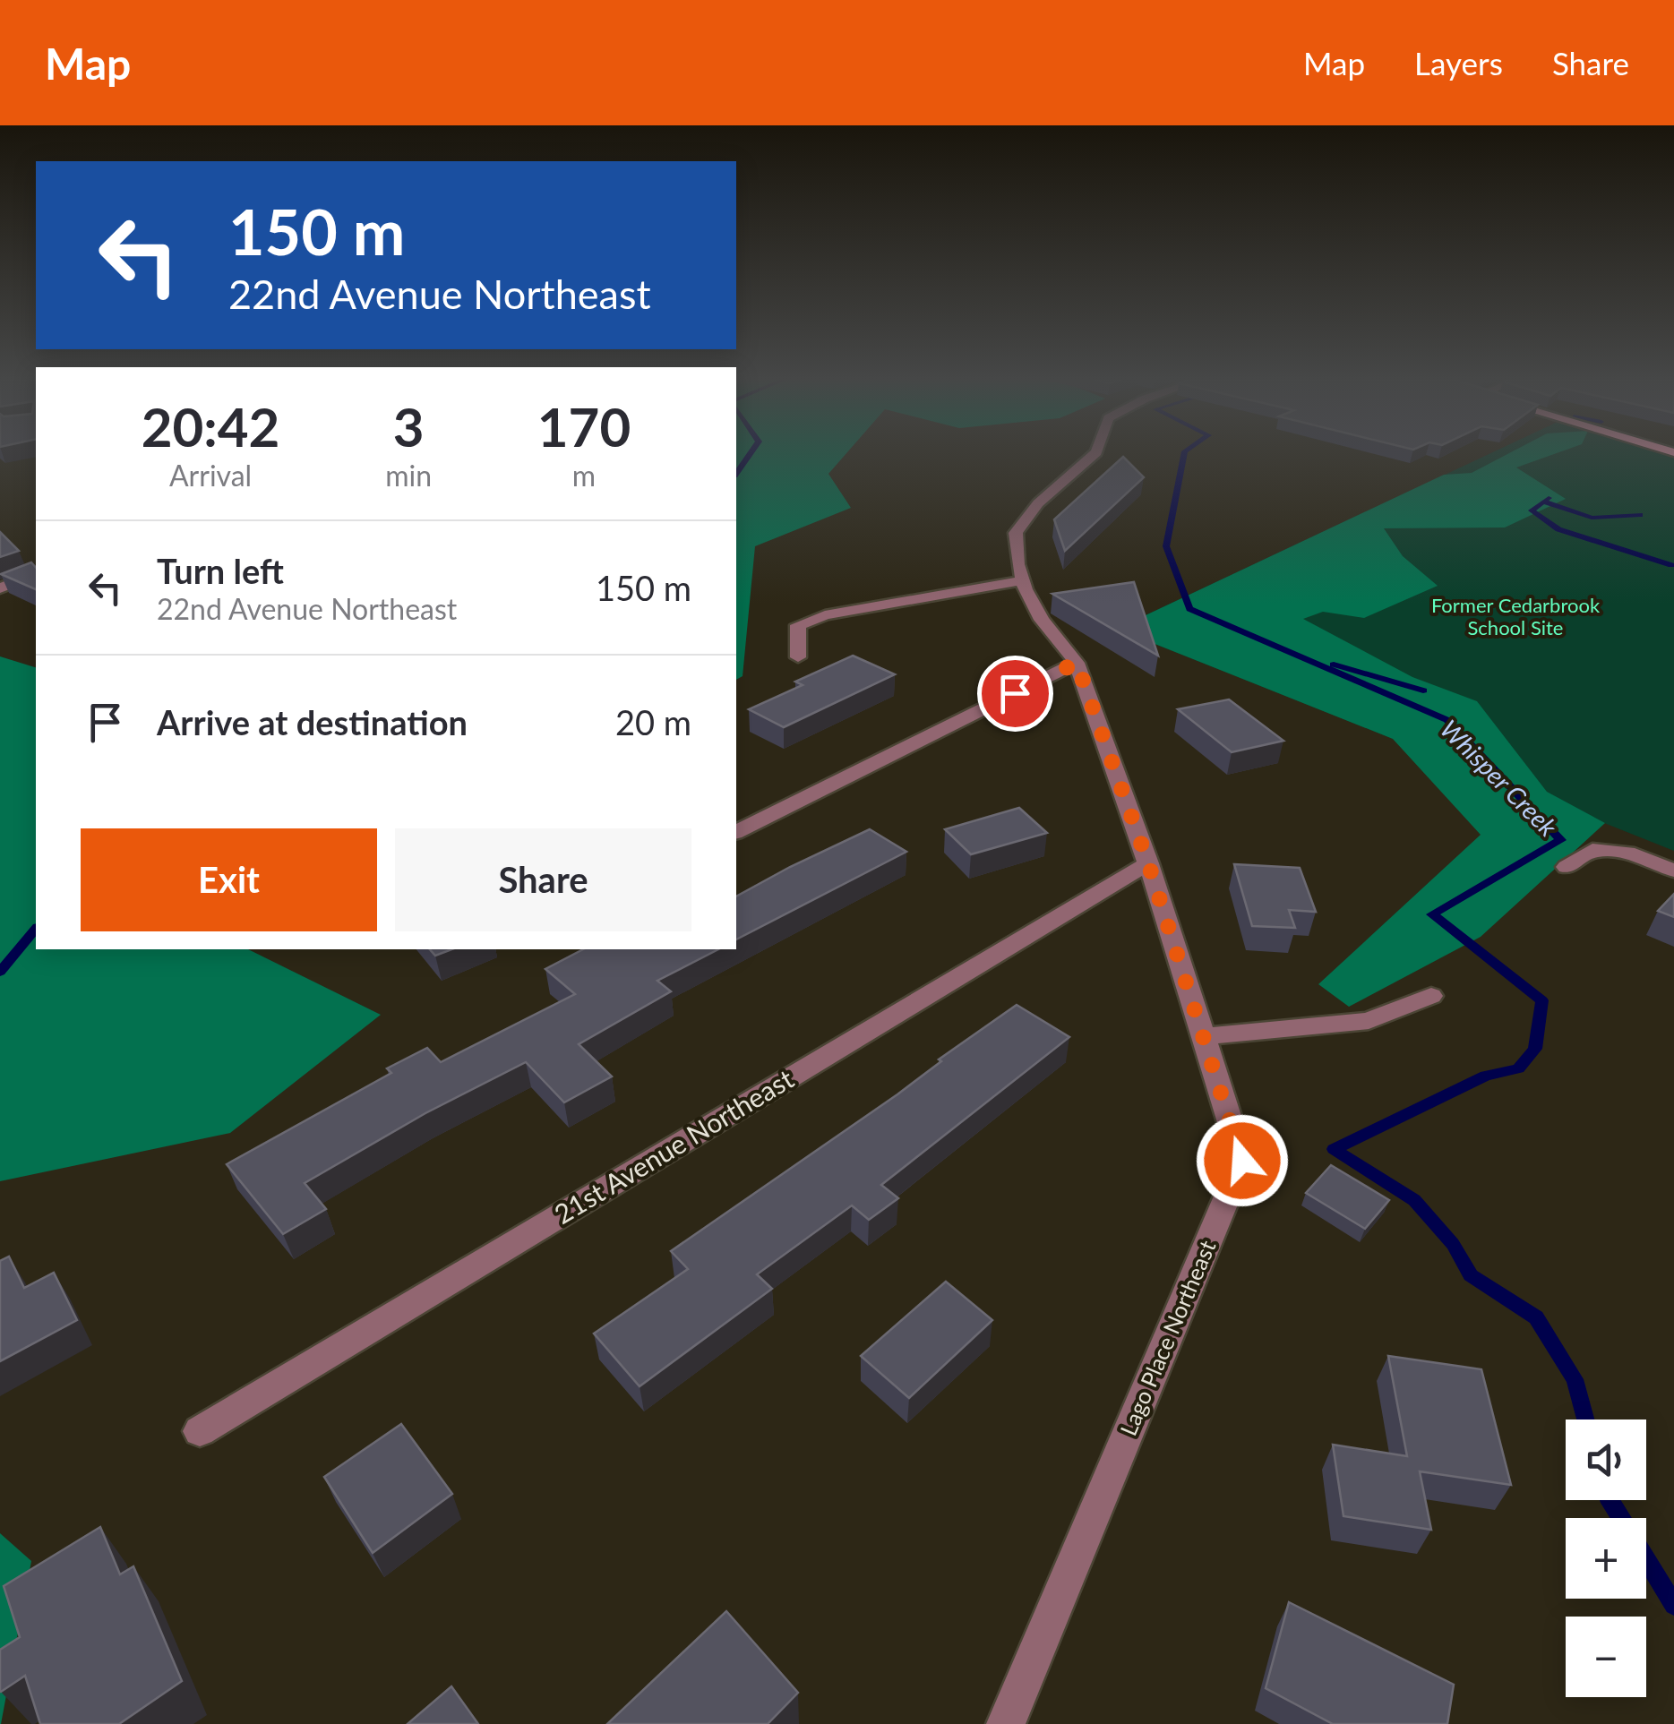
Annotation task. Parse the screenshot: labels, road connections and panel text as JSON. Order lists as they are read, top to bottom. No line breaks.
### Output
{"streets":{"street":["21st Avenue Northeast","Lago Place Northeast"]},"crossings":[["21st Avenue Northeast","Lago Place Northeast"]],"water":["Whisper Creek"],"parks":["Former Cedarbrook School Site"],"page":{"header":"Map","nav":["Map","Layers","Share"],"turn":["150 m","22nd Avenue Northeast"],"eta":["20:42","Arrival","3","min","170","m"],"list":[{"name":"Turn left","note":"22nd Avenue Northeast","value":"150 m"},{"name":"Arrive at destination","value":"20 m"}],"buttons":["Exit","Share"],"map_buttons":["+","−"]}}
